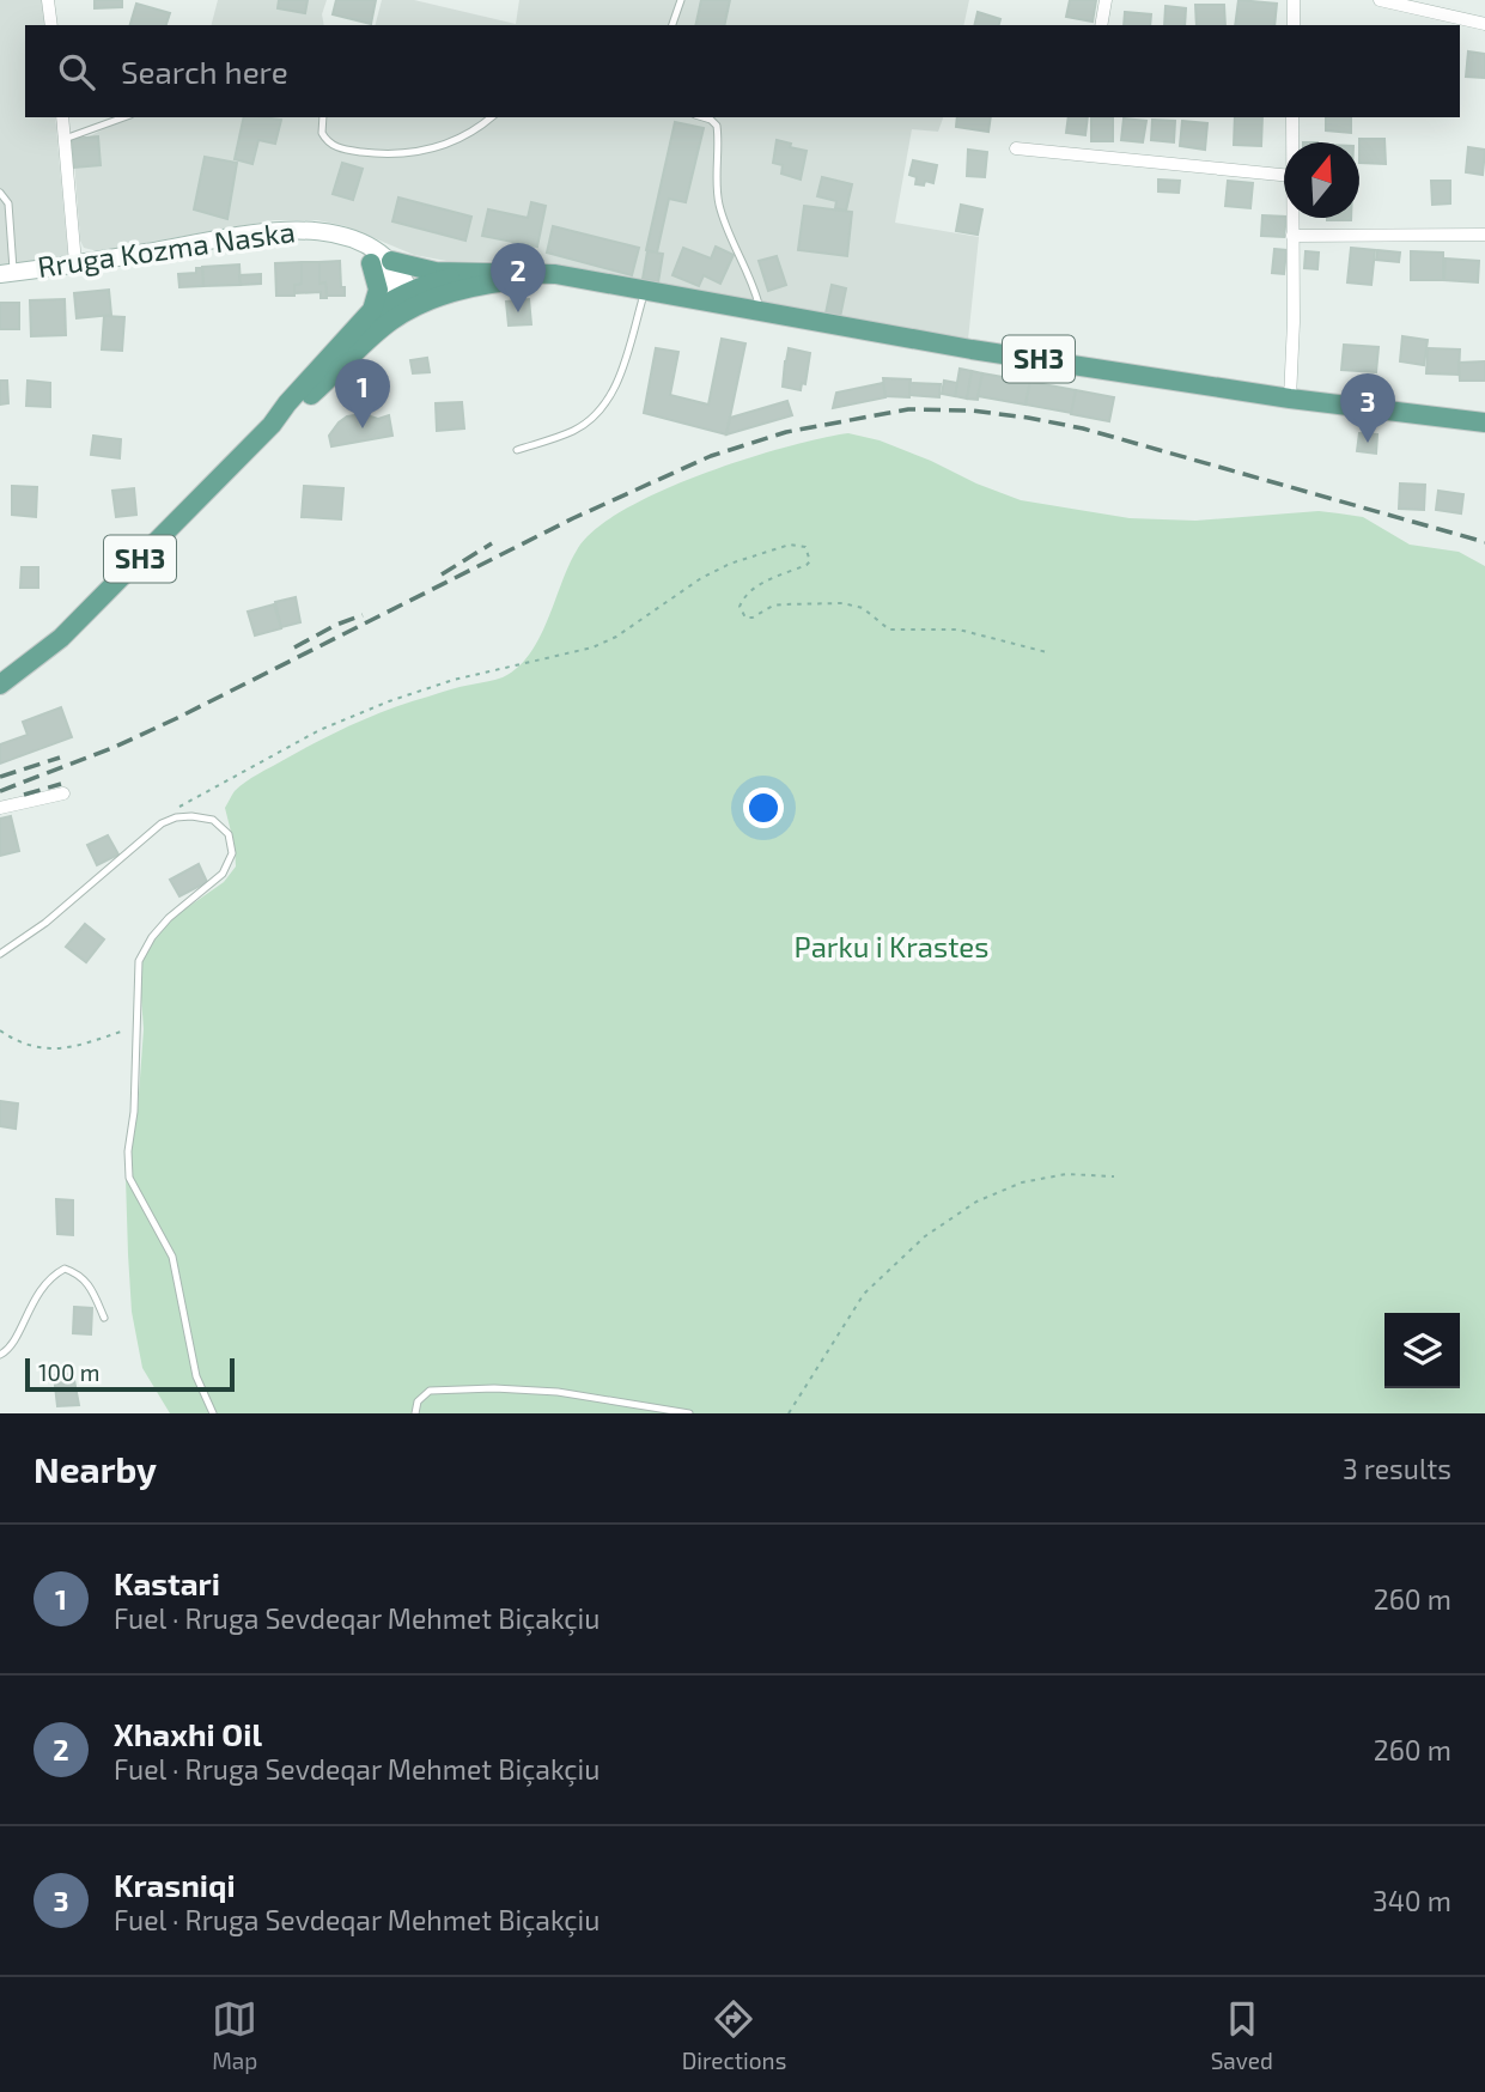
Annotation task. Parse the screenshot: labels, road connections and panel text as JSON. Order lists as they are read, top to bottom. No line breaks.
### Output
{"streets":{"main road":["Rruga Kozma Naska","SH3"]},"parks":["Parku i Krastes"],"scale_bar":"100 m","north":"top","page":{"search":"Search here","pins":["2","1","3"],"scale":"100 m","heading":["Nearby","3 results"],"list":[{"mark":"1","name":"Kastari","note":"Fuel · Rruga Sevdeqar Mehmet Biçakçiu","value":"260 m"},{"mark":"2","name":"Xhaxhi Oil","note":"Fuel · Rruga Sevdeqar Mehmet Biçakçiu","value":"260 m"},{"mark":"3","name":"Krasniqi","note":"Fuel · Rruga Sevdeqar Mehmet Biçakçiu","value":"340 m"}],"nav":["Map","Directions","Saved"]}}
